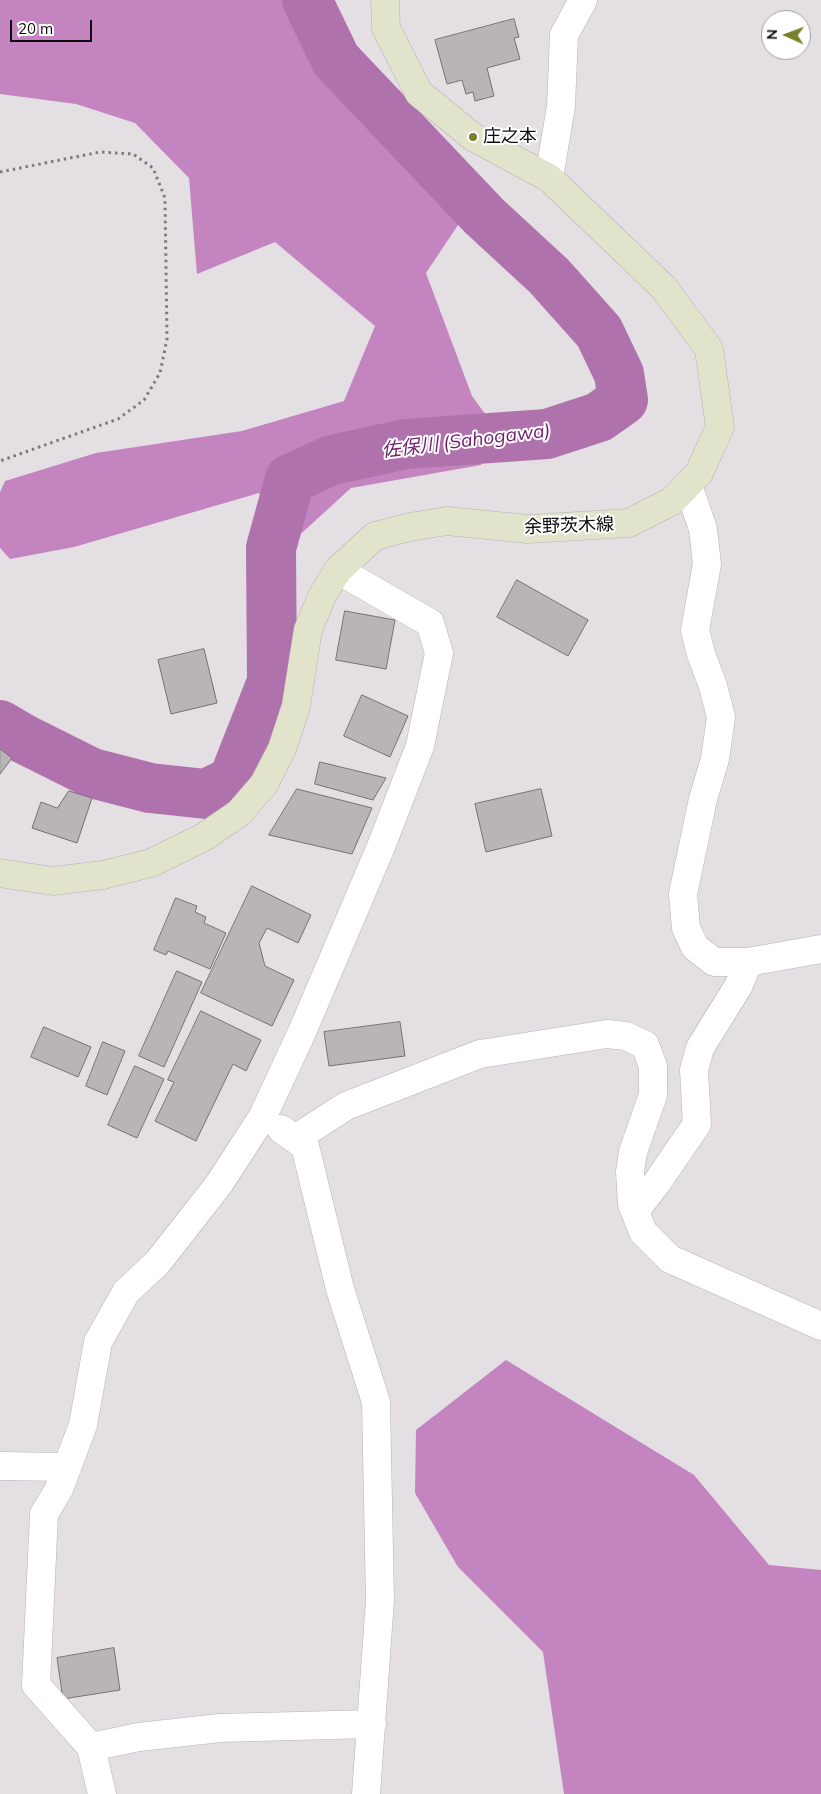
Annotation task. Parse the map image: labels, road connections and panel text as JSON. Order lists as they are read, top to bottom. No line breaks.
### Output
{"streets":{"main road":["余野茨木線"]},"water":["佐保川 (Sahogawa)"],"places":["庄之本"],"scale_bar":"20 m","north":"left"}
